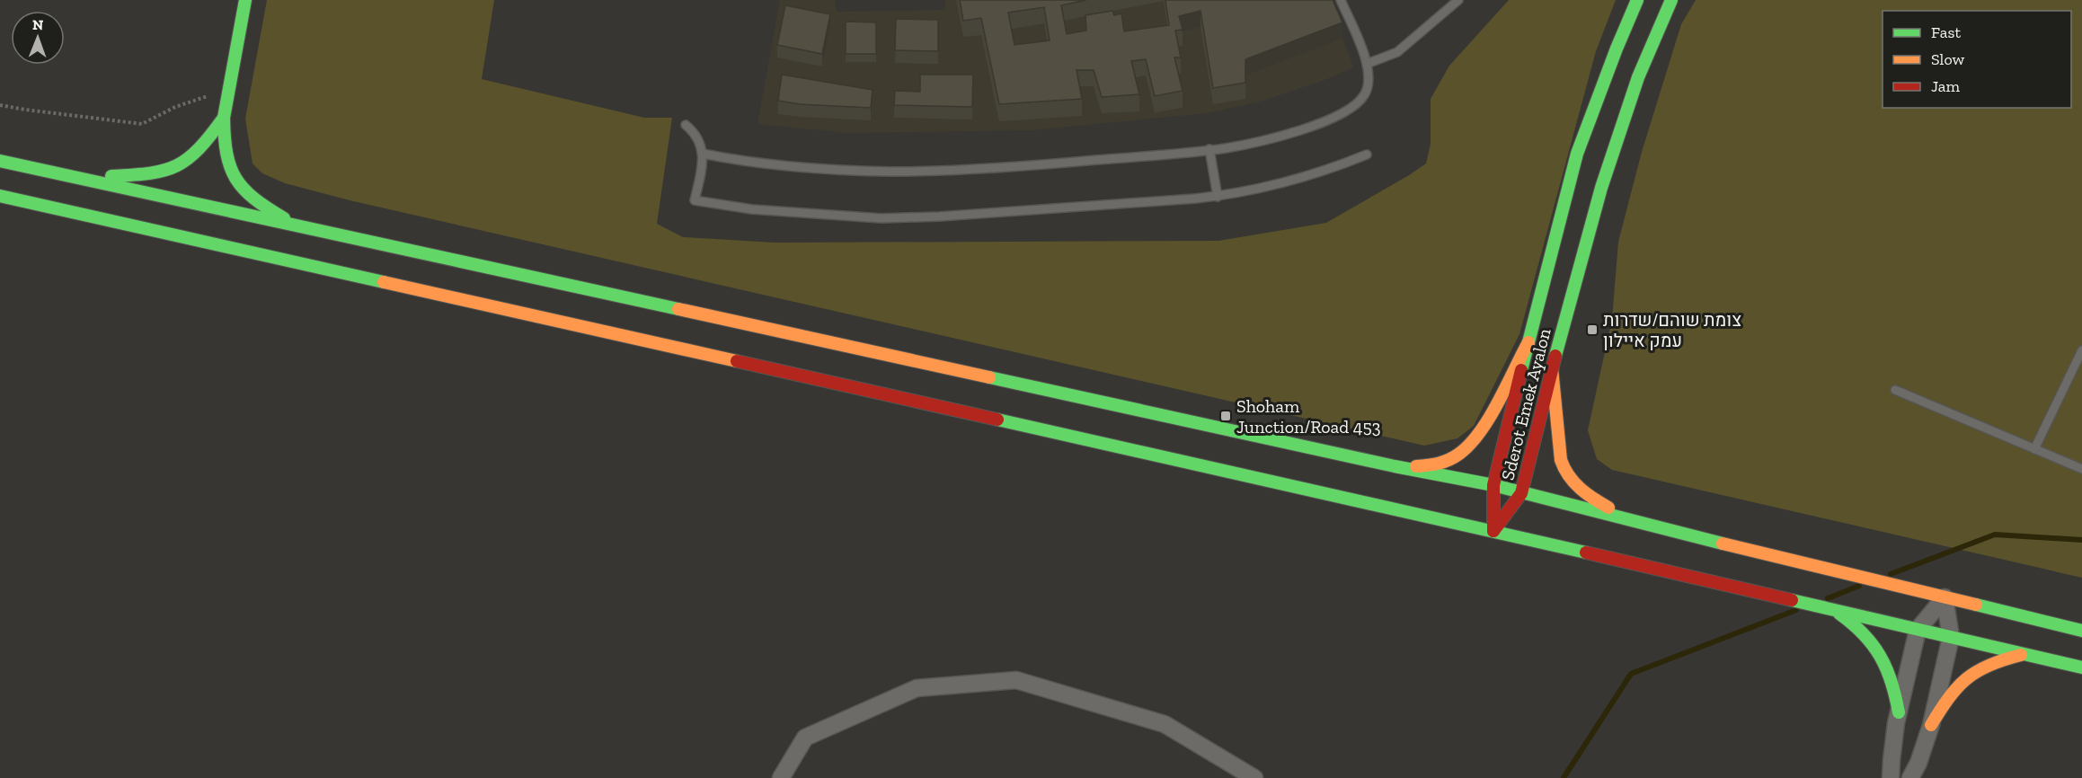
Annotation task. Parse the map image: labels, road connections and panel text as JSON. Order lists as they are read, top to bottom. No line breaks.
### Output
{"streets":{"main road":["Sderot Emek Ayalon"]},"places":{"transit":["צומת שוהם/שדרות עמק איילון","Shoham Junction/Road 453"]},"legend":["Fast","Slow","Jam"],"north":"top"}
